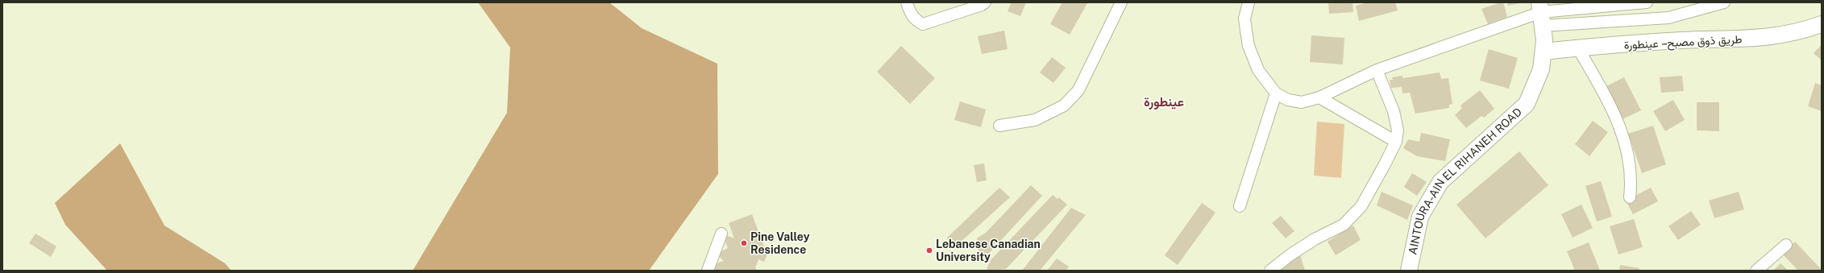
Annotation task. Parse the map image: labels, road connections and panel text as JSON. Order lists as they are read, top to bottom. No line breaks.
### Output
{"streets":{"main road":["طريق ذوق مصبح – عينطورة","AINTOURA-AIN EL RIHANEH ROAD"]},"crossings":[["طريق ذوق مصبح – عينطورة","AINTOURA-AIN EL RIHANEH ROAD"]],"districts":["عينطورة"],"places":["Pine Valley Residence","Lebanese Canadian University"]}
